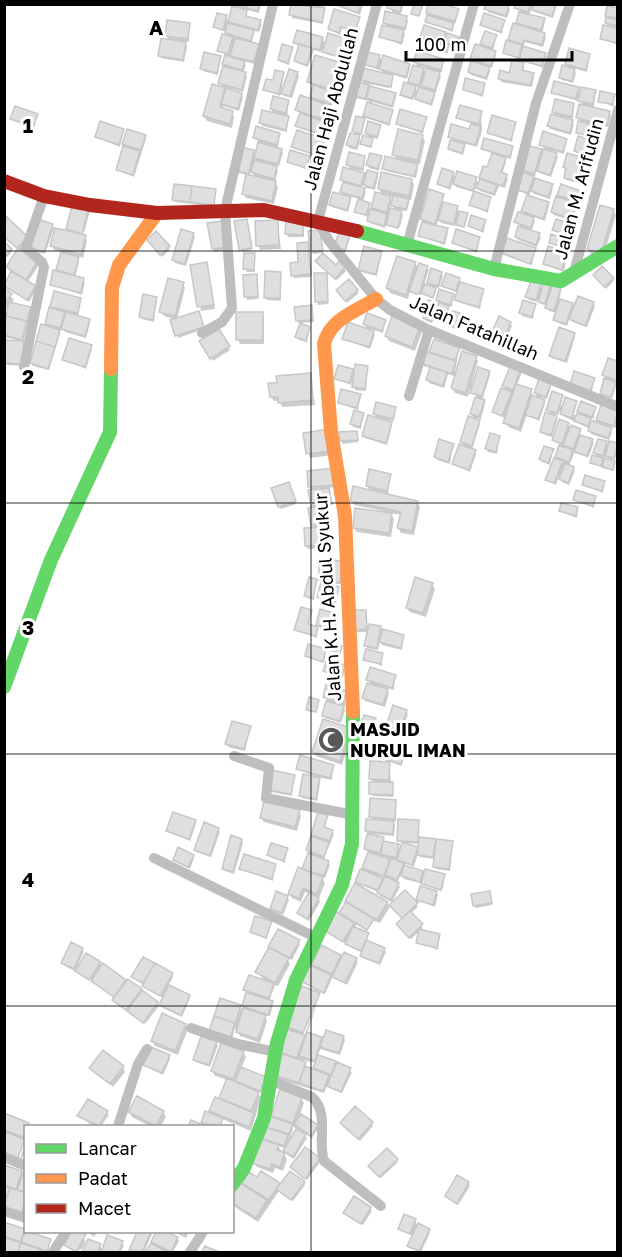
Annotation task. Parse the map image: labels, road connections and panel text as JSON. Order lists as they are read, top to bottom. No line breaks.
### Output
{"streets":{"street":["Jalan Haji Abdullah","Jalan M. Arifudin","Jalan Fatahillah","Jalan K.H. Abdul Syukur"]},"crossings":[["Jalan Haji Abdullah","Jalan Fatahillah"],["Jalan Fatahillah","Jalan K.H. Abdul Syukur"]],"places":{"mosque":["MASJID NURUL IMAN"]},"legend":["Lancar","Padat","Macet"],"scale_bar":"100 m","grid":{"columns":["A"],"rows":["1","2","3","4"]}}
